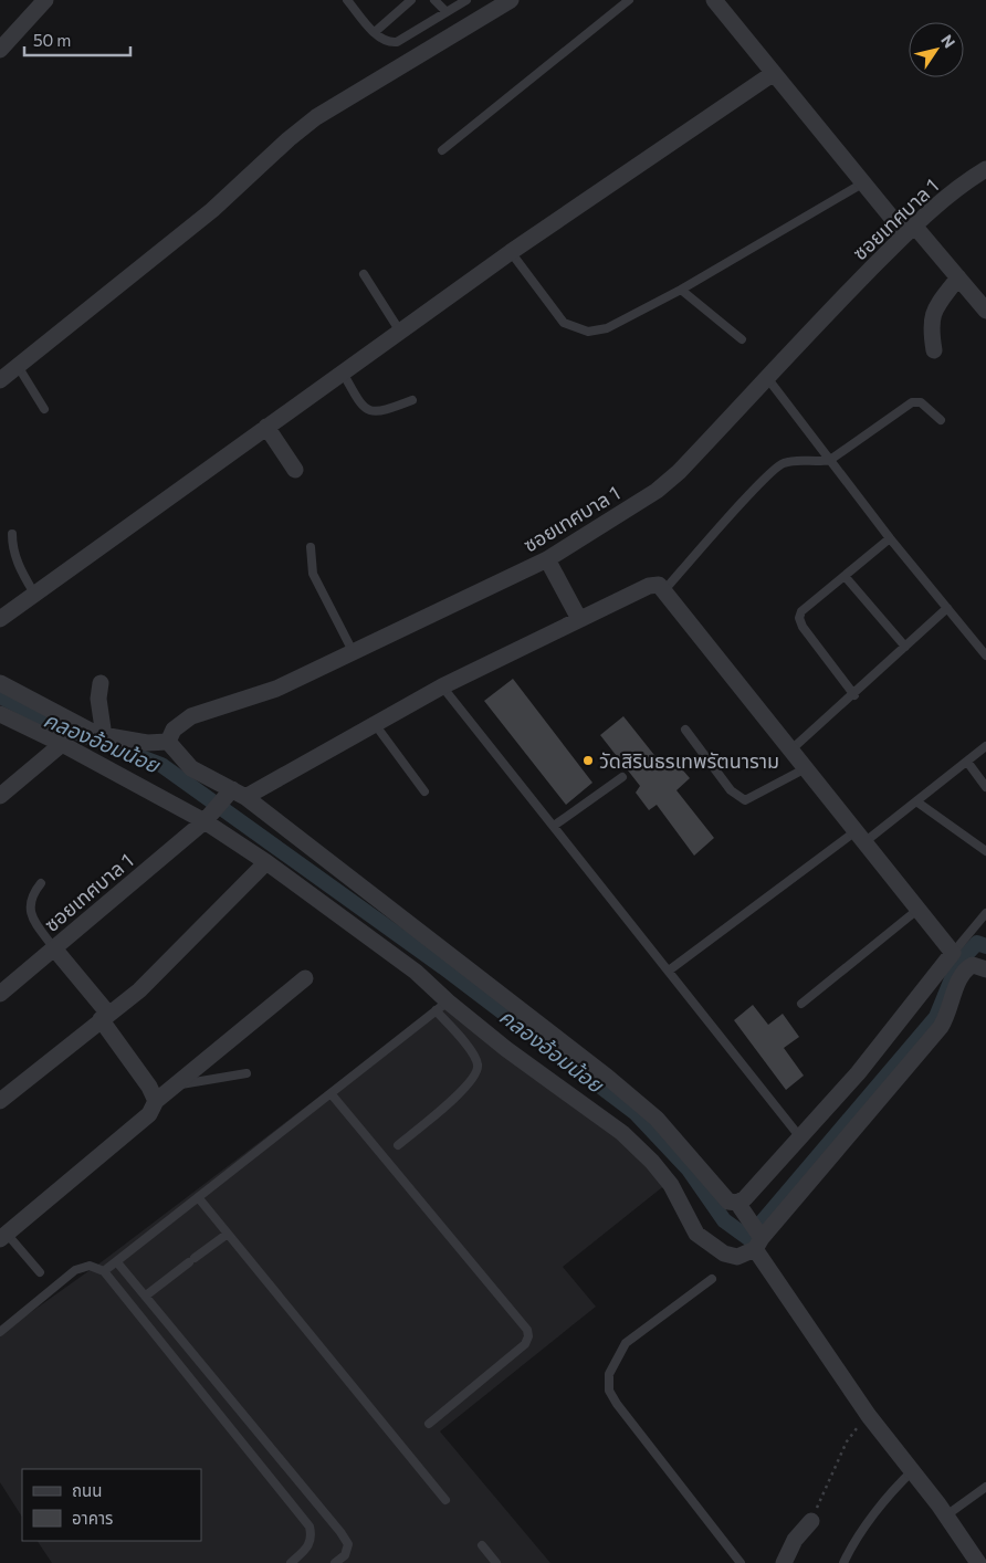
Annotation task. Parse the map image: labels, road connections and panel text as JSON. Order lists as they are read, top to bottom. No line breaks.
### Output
{"streets":{"street":["ซอยเทศบาล 1"]},"water":["คลองอ้อมน้อย"],"places":["วัดสิรินธรเทพรัตนาราม"],"legend":["ถนน","อาคาร"],"scale_bar":"50 m","north":"top right"}
